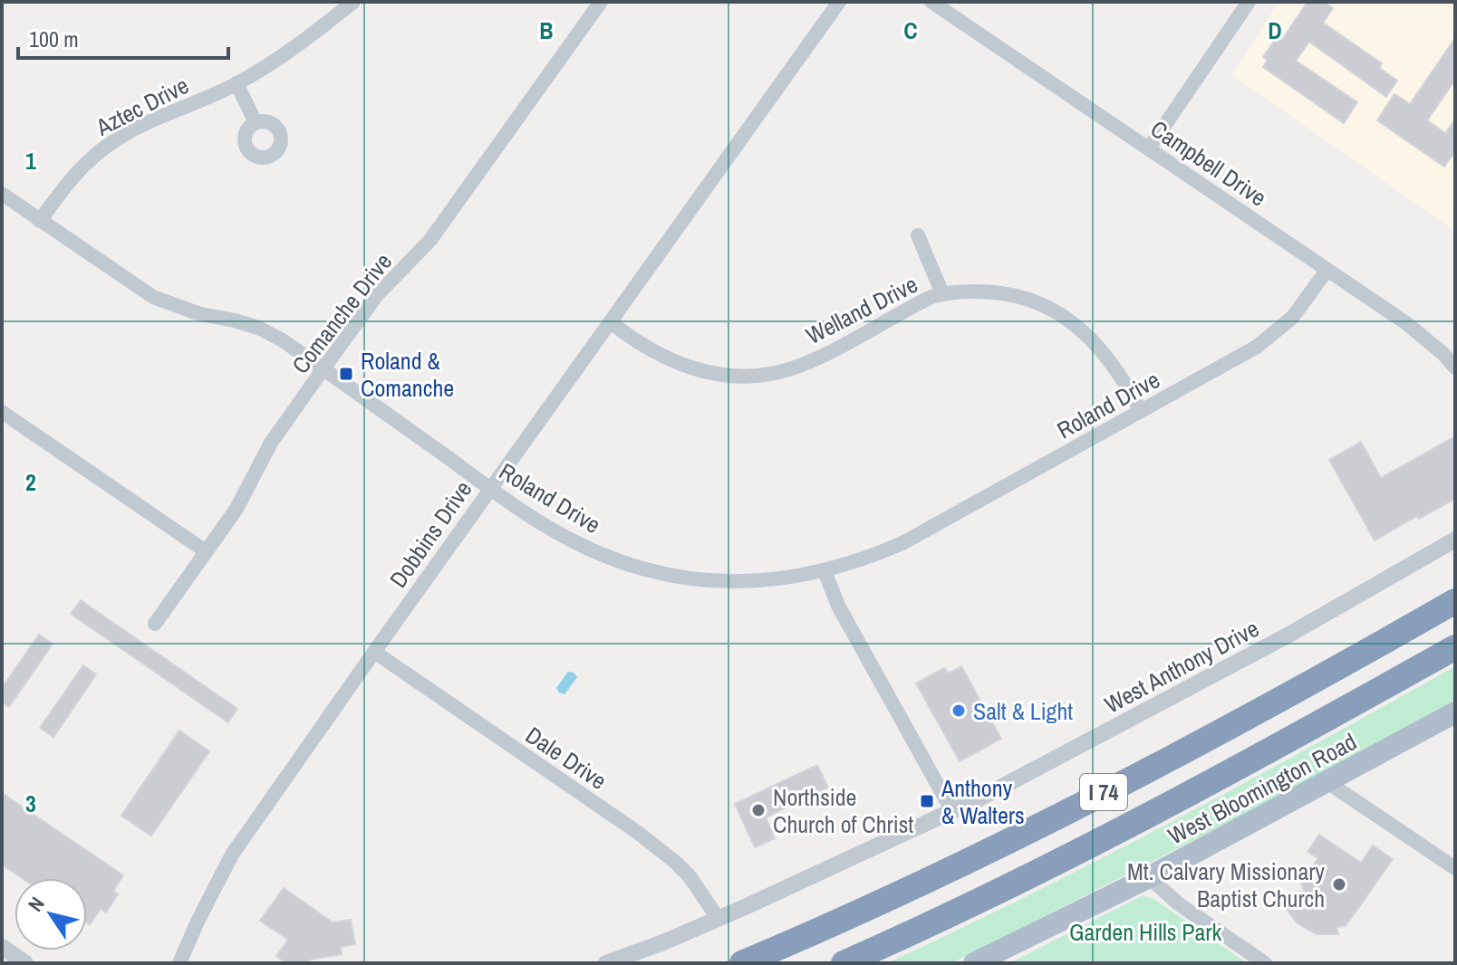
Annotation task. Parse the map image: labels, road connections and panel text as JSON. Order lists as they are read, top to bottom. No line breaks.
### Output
{"streets":{"highway":["I 74"],"main road":["West Bloomington Road"],"street":["Aztec Drive","Campbell Drive","Welland Drive","Comanche Drive","Roland Drive","Dobbins Drive","West Anthony Drive","Dale Drive"]},"crossings":[["Aztec Drive","Roland Drive"],["Campbell Drive","Roland Drive"],["Welland Drive","Roland Drive"],["Welland Drive","Dobbins Drive"],["Comanche Drive","Roland Drive"],["Roland Drive","Dobbins Drive"],["Dobbins Drive","Dale Drive"],["West Anthony Drive","Dale Drive"]],"parks":["Garden Hills Park"],"places":{"transit":["Roland & Comanche","Anthony & Walters"],"other":["Salt & Light","Northside Church of Christ","Mt. Calvary Missionary Baptist Church"]},"scale_bar":"100 m","north":"top left","grid":{"columns":["B","C","D"],"rows":["1","2","3"]}}
